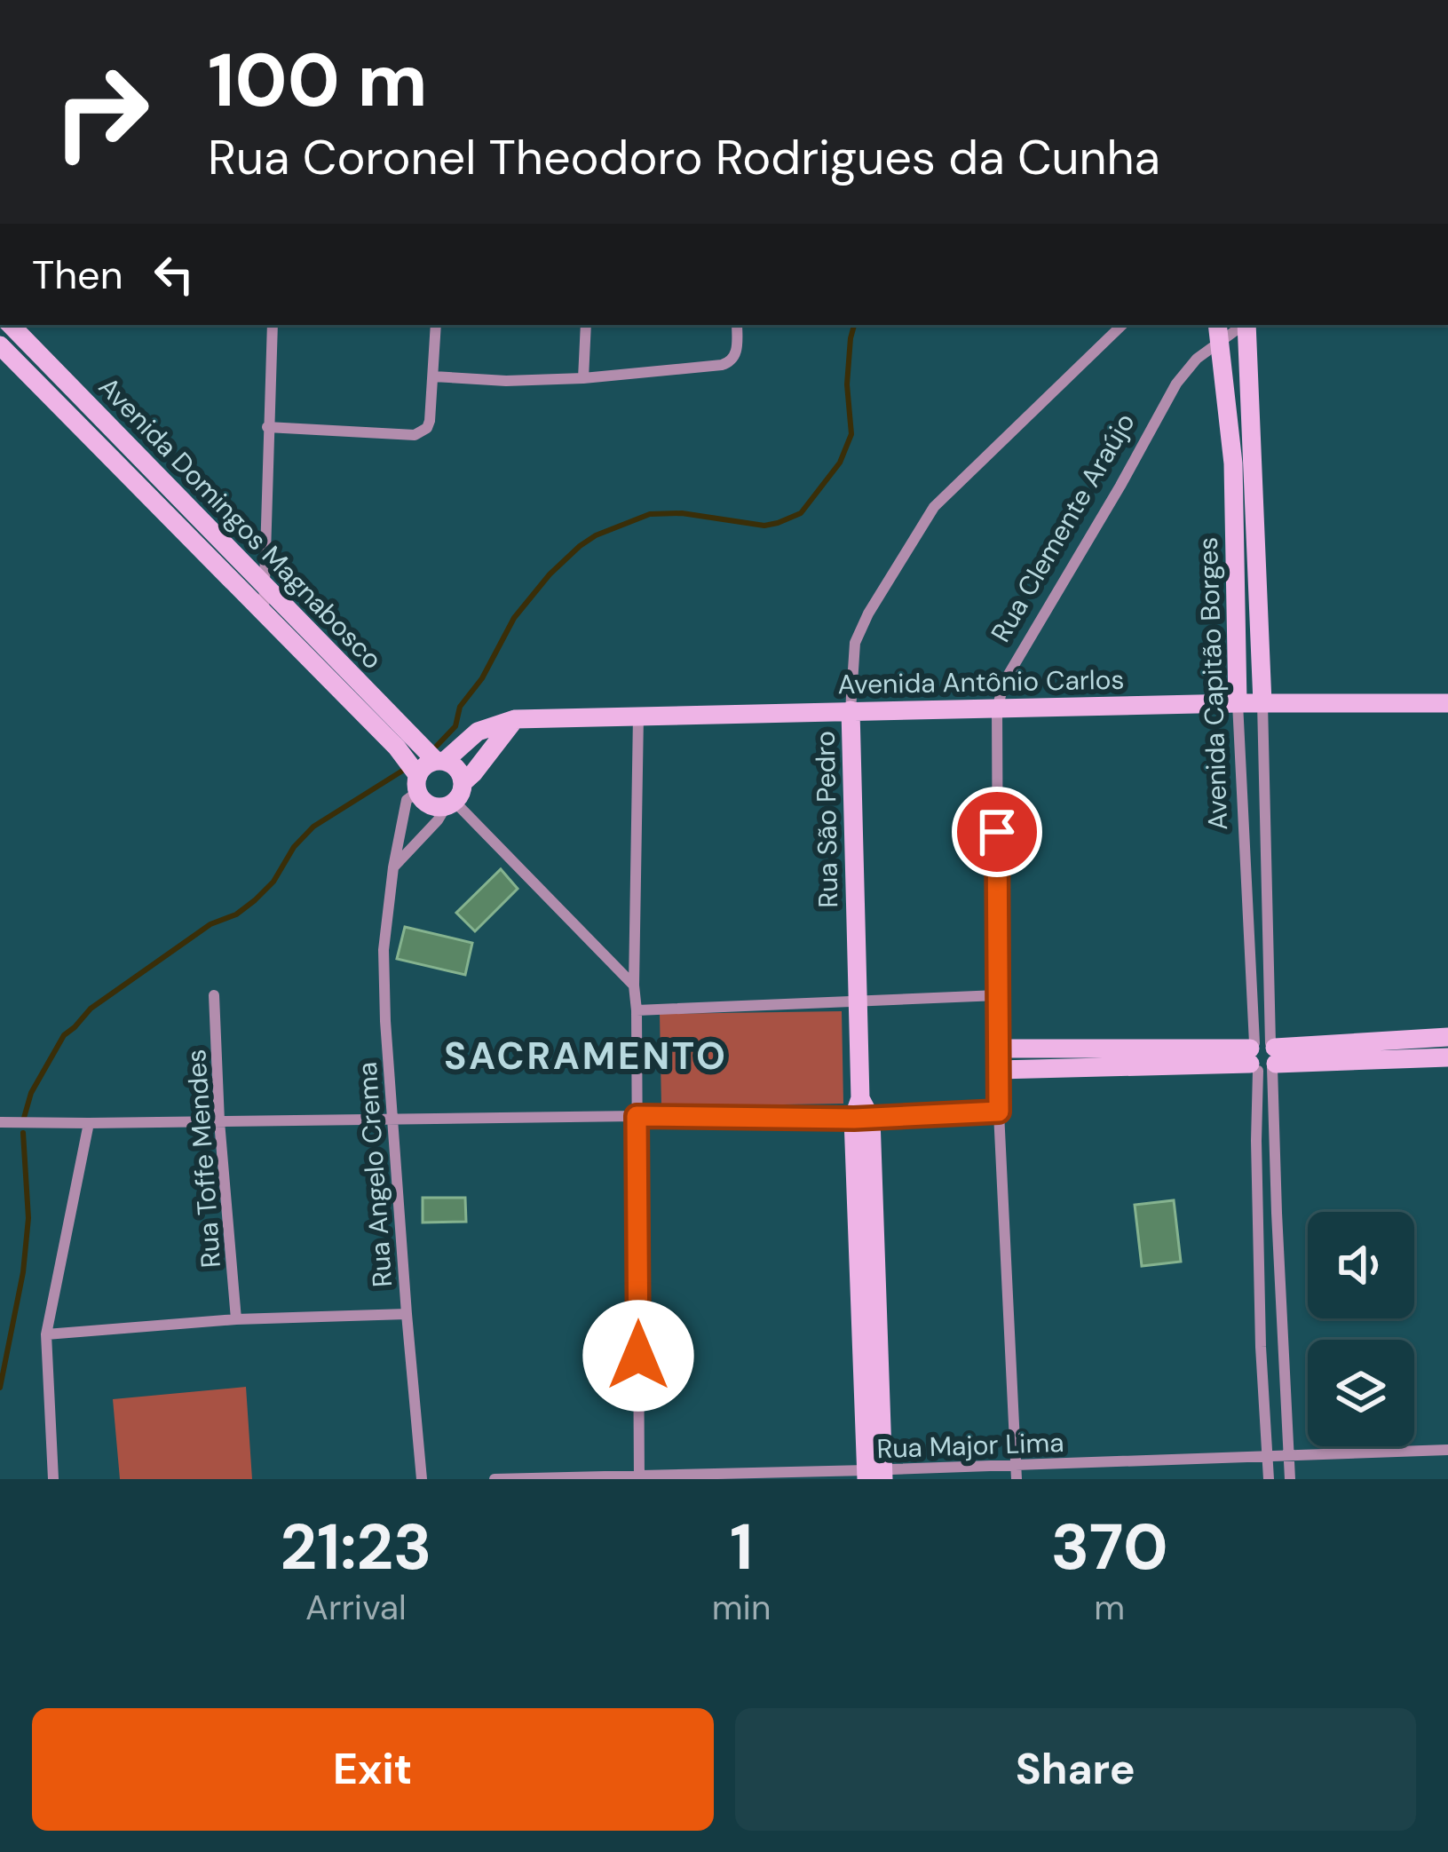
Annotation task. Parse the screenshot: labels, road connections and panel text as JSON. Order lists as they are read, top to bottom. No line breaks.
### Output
{"streets":{"main road":["Avenida Domingos Magnabosco","Avenida Antônio Carlos","Avenida Capitão Borges","Rua São Pedro"],"street":["Rua Clemente Araújo","Rua Toffe Mendes","Rua Angelo Crema","Rua Major Lima"]},"crossings":[["Avenida Domingos Magnabosco","Avenida Antônio Carlos"],["Avenida Domingos Magnabosco","Rua Angelo Crema"],["Rua Clemente Araújo","Avenida Antônio Carlos"],["Rua Clemente Araújo","Avenida Capitão Borges"],["Rua Clemente Araújo","Rua Major Lima"],["Avenida Antônio Carlos","Avenida Capitão Borges"],["Avenida Antônio Carlos","Rua São Pedro"],["Avenida Antônio Carlos","Rua Angelo Crema"],["Avenida Capitão Borges","Rua Major Lima"]],"districts":["SACRAMENTO"],"page":{"turn":["100 m","Rua Coronel Theodoro Rodrigues da Cunha"],"then":"Then","eta":["21:23","Arrival","1","min","370","m"],"buttons":["Exit","Share"]}}
